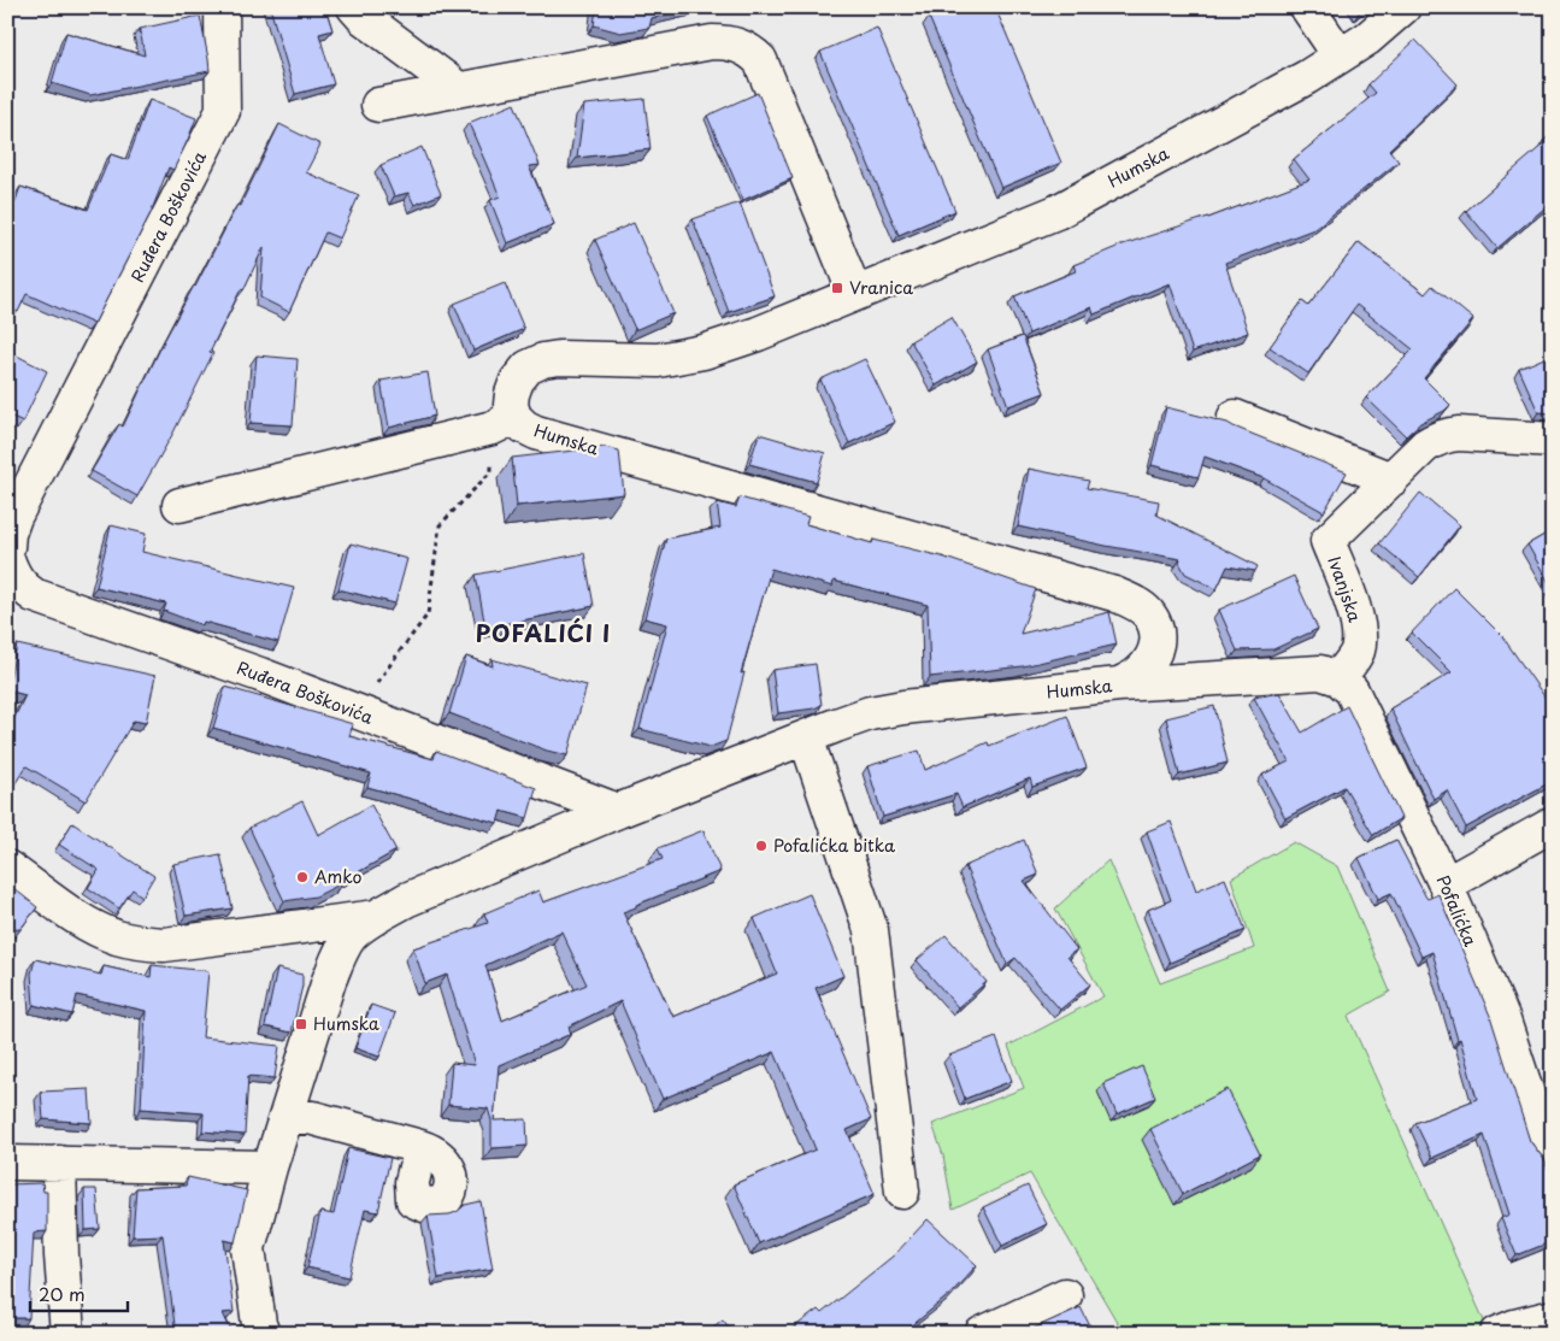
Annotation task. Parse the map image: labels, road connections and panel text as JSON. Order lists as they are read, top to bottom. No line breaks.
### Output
{"streets":{"street":["Humska","Ruđera Boškovića","Ivanjska","Pofalićka"]},"crossings":[["Humska","Ruđera Boškovića"],["Ivanjska","Pofalićka"]],"districts":["POFALIĆI I"],"places":{"transit":["Vranica","Humska"],"other":["Pofalićka bitka","Amko"]},"scale_bar":"20 m"}
